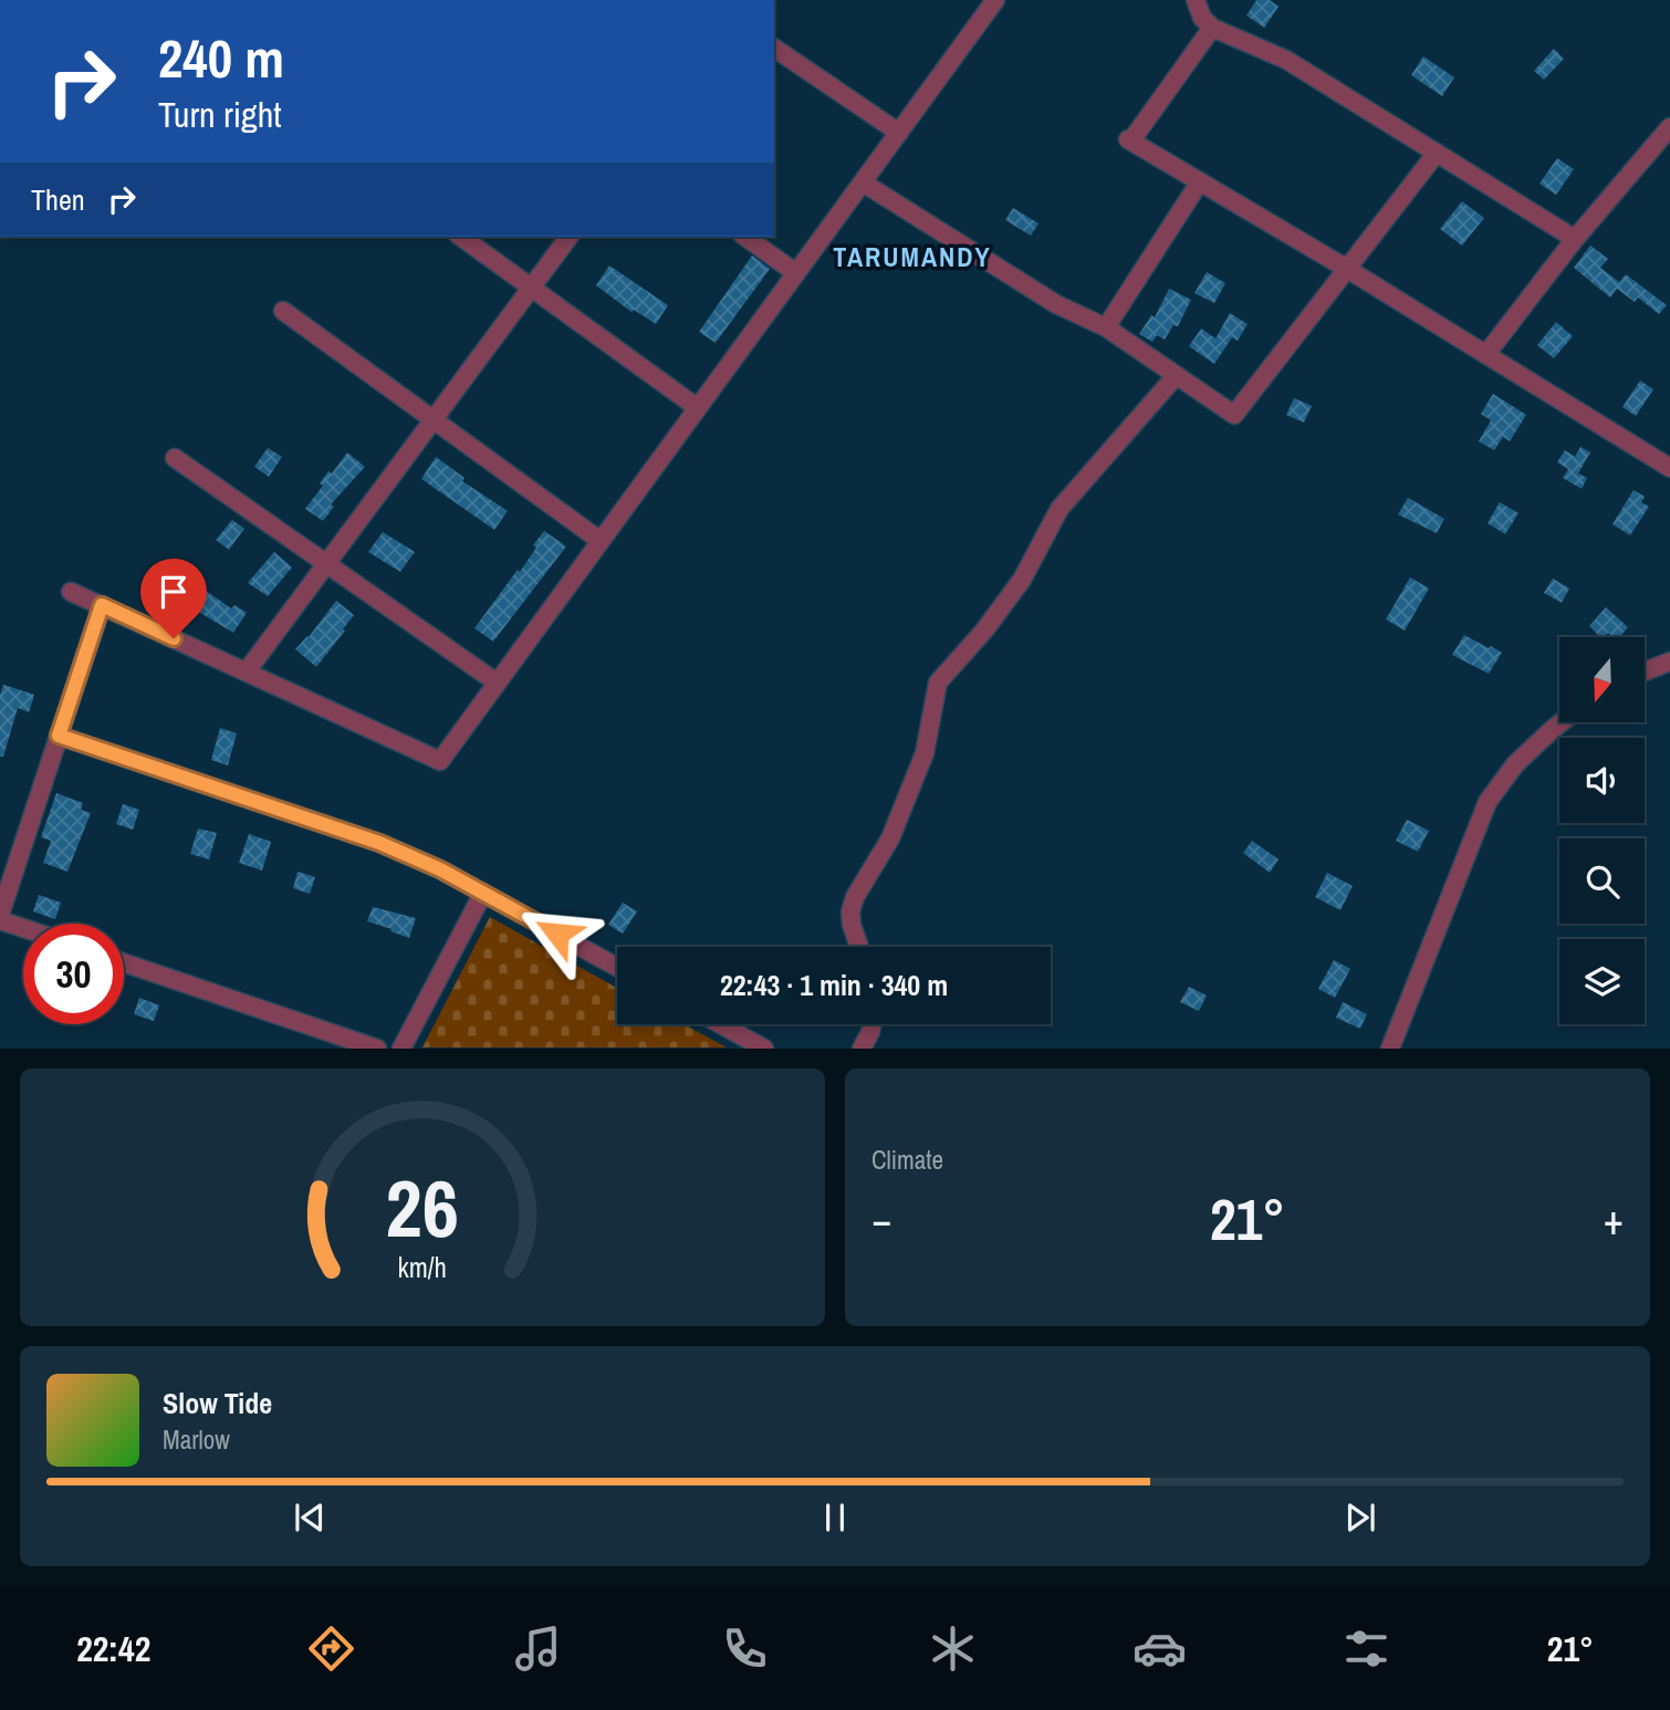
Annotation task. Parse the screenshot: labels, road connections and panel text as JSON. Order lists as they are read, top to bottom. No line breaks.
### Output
{"districts":["TARUMANDY"],"north":"bottom","page":{"turn":["240 m","Turn right"],"then":"Then","limit":"30","trip":"22:43 · 1 min · 340 m","tile":"Climate","heat":["−","21°","+"],"song":["Slow Tide","Marlow"],"tabs":["22:42","21°"],"gauge":["26","km/h"]}}
